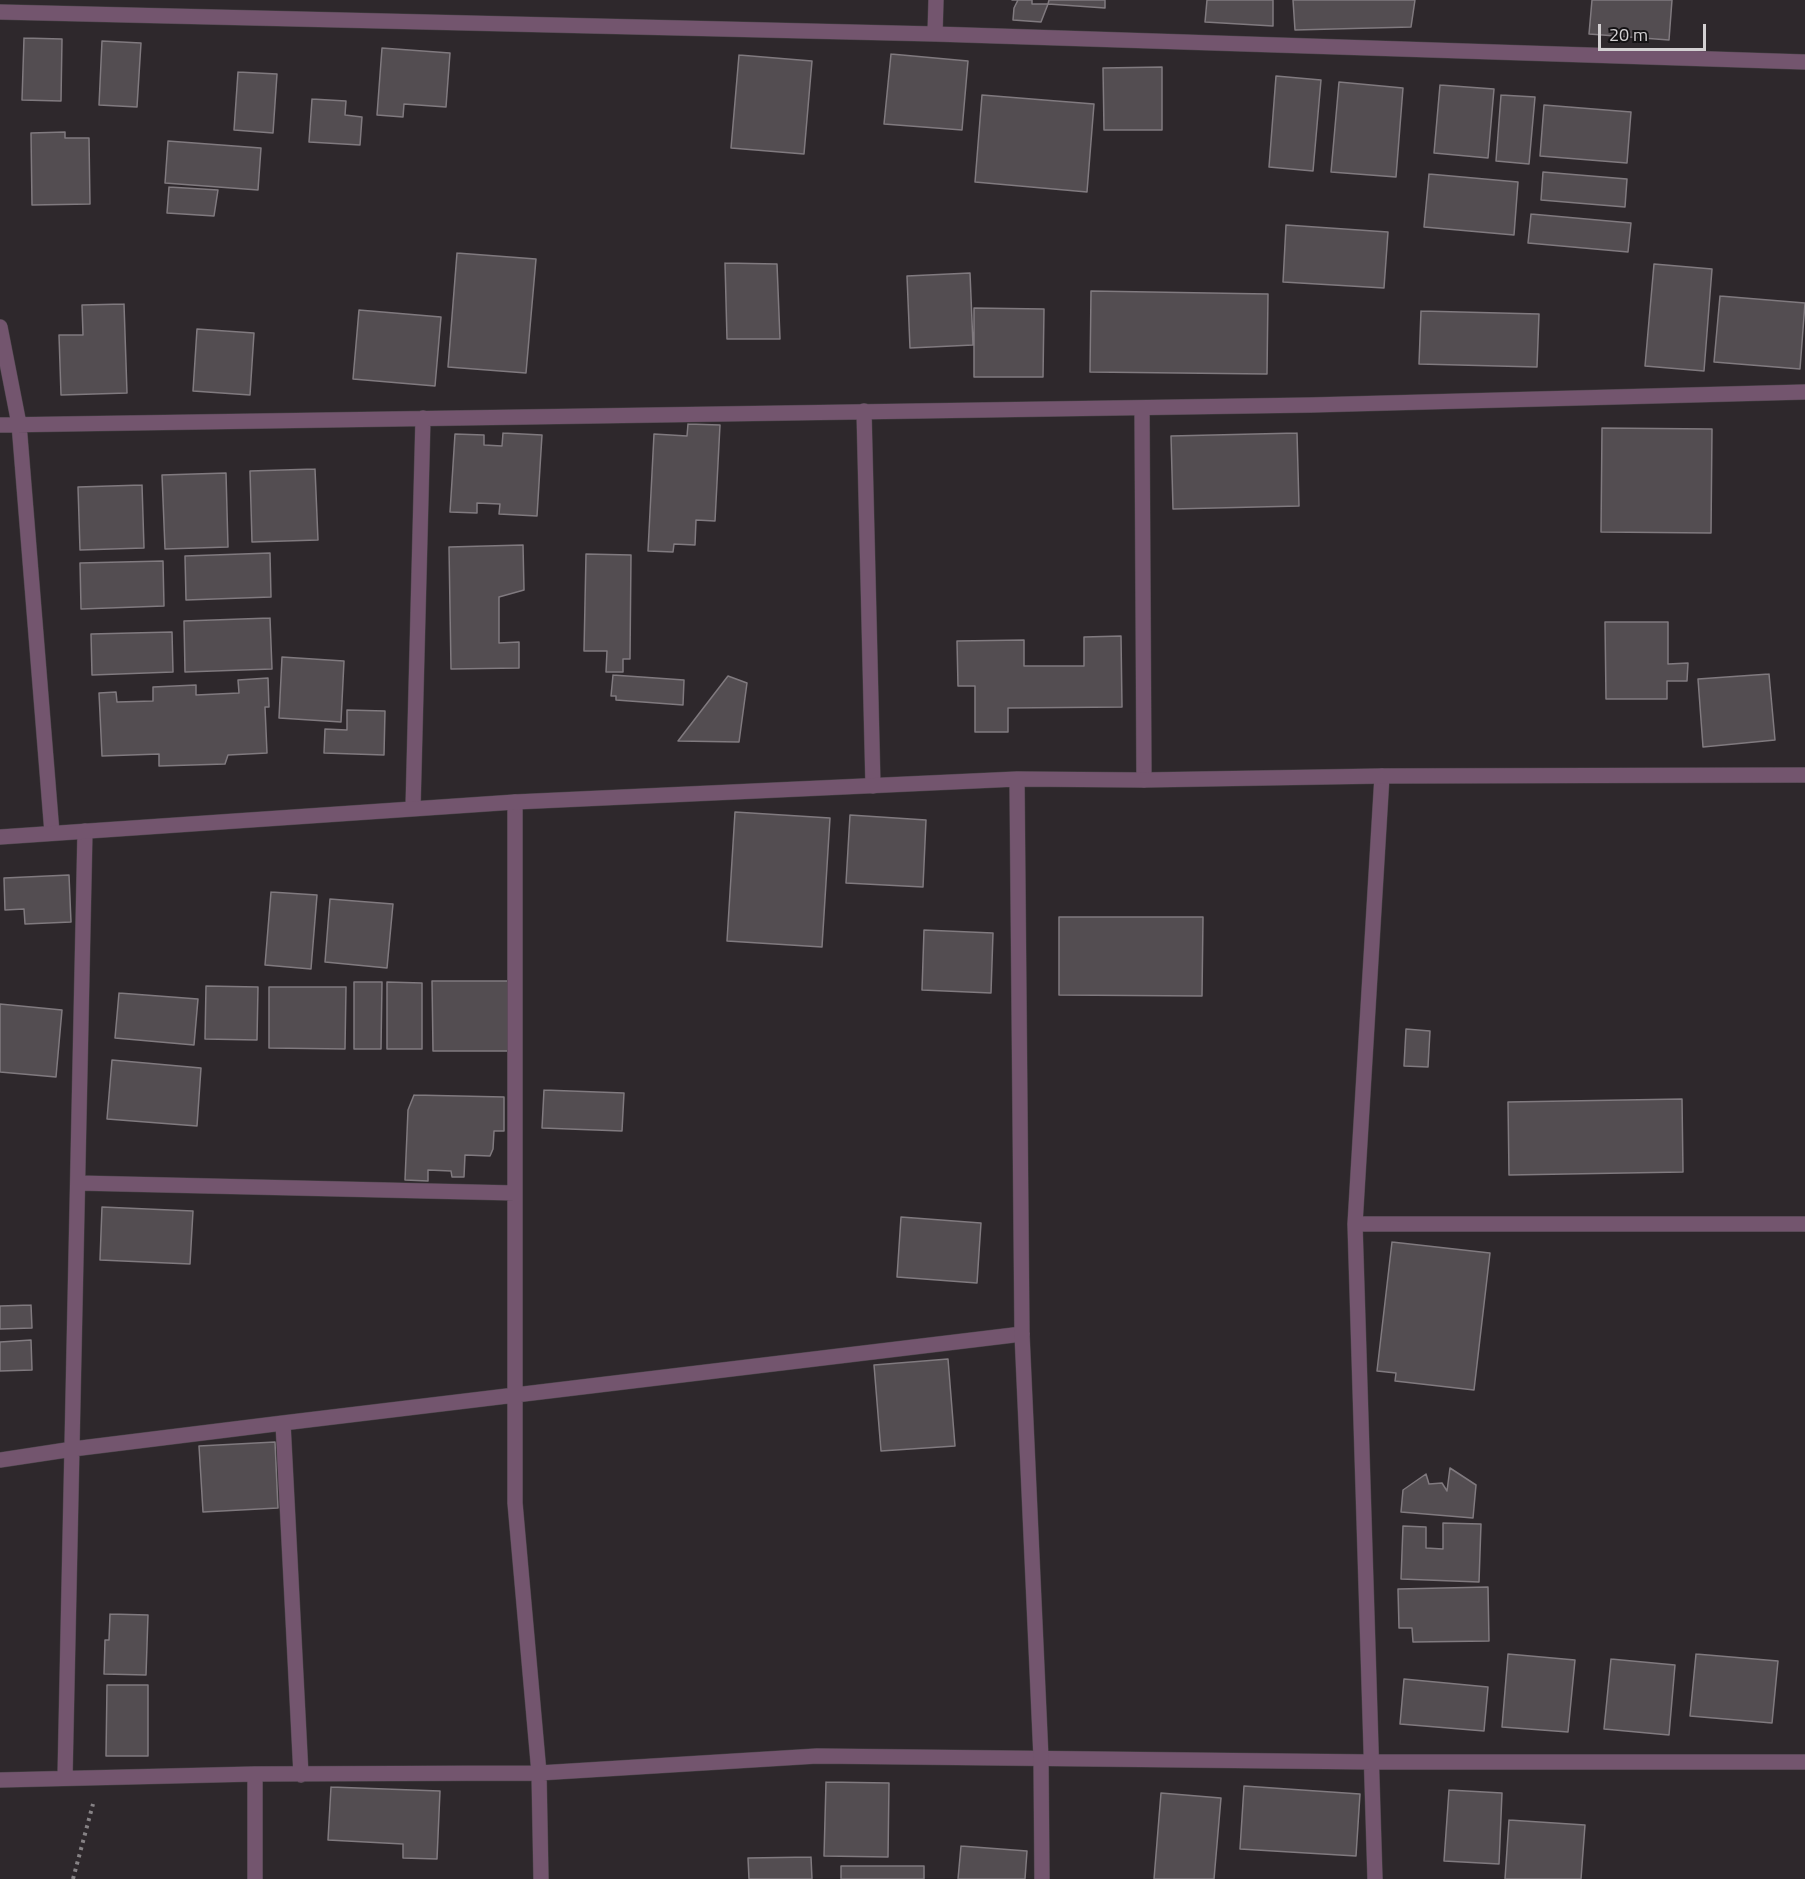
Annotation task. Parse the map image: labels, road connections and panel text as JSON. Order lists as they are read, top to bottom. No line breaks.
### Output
{"scale_bar":"20 m"}
